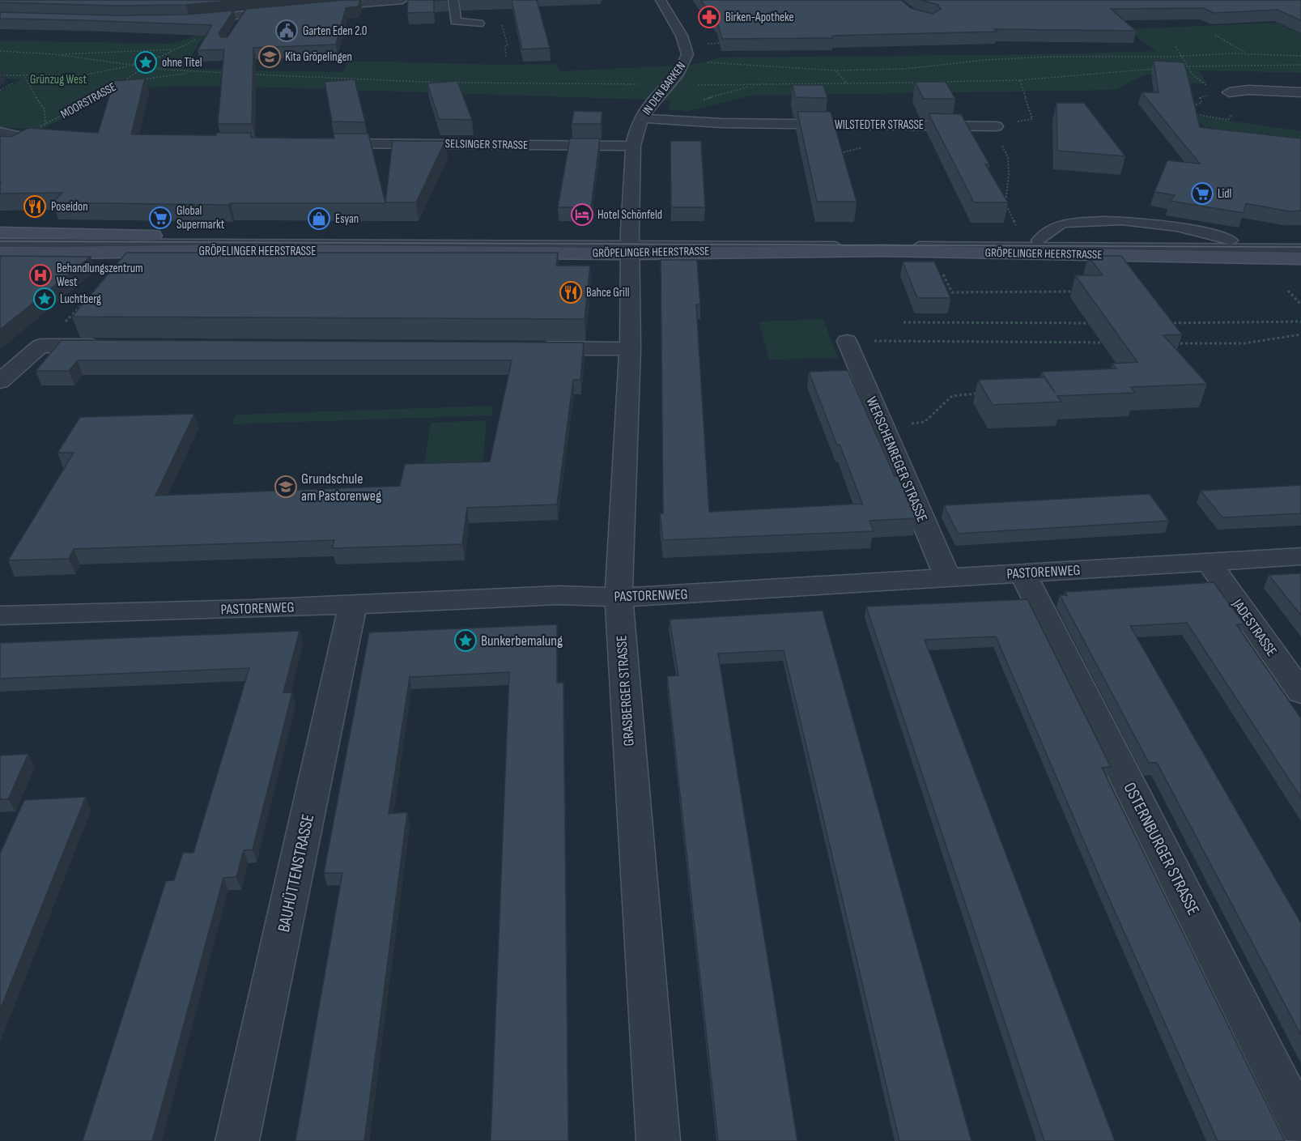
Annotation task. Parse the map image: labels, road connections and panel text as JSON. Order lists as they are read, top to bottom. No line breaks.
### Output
{"streets":{"main road":["GRÖPELINGER HEERSTRASSE"],"street":["IN DEN BARKEN","WILSTEDTER STRASSE","SELSINGER STRASSE","WERSCHENREGER STRASSE","PASTORENWEG","JADESTRASSE","GRASBERGER STRASSE","OSTERNBURGER STRASSE","BAUHÜTTENSTRASSE"],"path":["MOORSTRASSE"]},"crossings":[["IN DEN BARKEN","WILSTEDTER STRASSE"],["IN DEN BARKEN","SELSINGER STRASSE"],["IN DEN BARKEN","GRÖPELINGER HEERSTRASSE"],["IN DEN BARKEN","GRASBERGER STRASSE"],["GRÖPELINGER HEERSTRASSE","GRASBERGER STRASSE"],["WERSCHENREGER STRASSE","PASTORENWEG"],["PASTORENWEG","JADESTRASSE"],["PASTORENWEG","GRASBERGER STRASSE"],["PASTORENWEG","OSTERNBURGER STRASSE"],["PASTORENWEG","BAUHÜTTENSTRASSE"]],"parks":["Grünzug West"],"places":{"pharmacy":["Birken-Apotheke"],"public building":["Garten Eden 2.0"],"school or university":["Kita Gröpelingen","Grundschule am Pastorenweg"],"place":["ohne Titel","Luchtberg","Bunkerbemalung"],"supermarket":["Lidl","Global Supermarkt"],"restaurant":["Poseidon","Bahce Grill"],"hotel":["Hotel Schönfeld"],"shop":["Esyan"],"hospital":["Behandlungszentrum West"]}}
